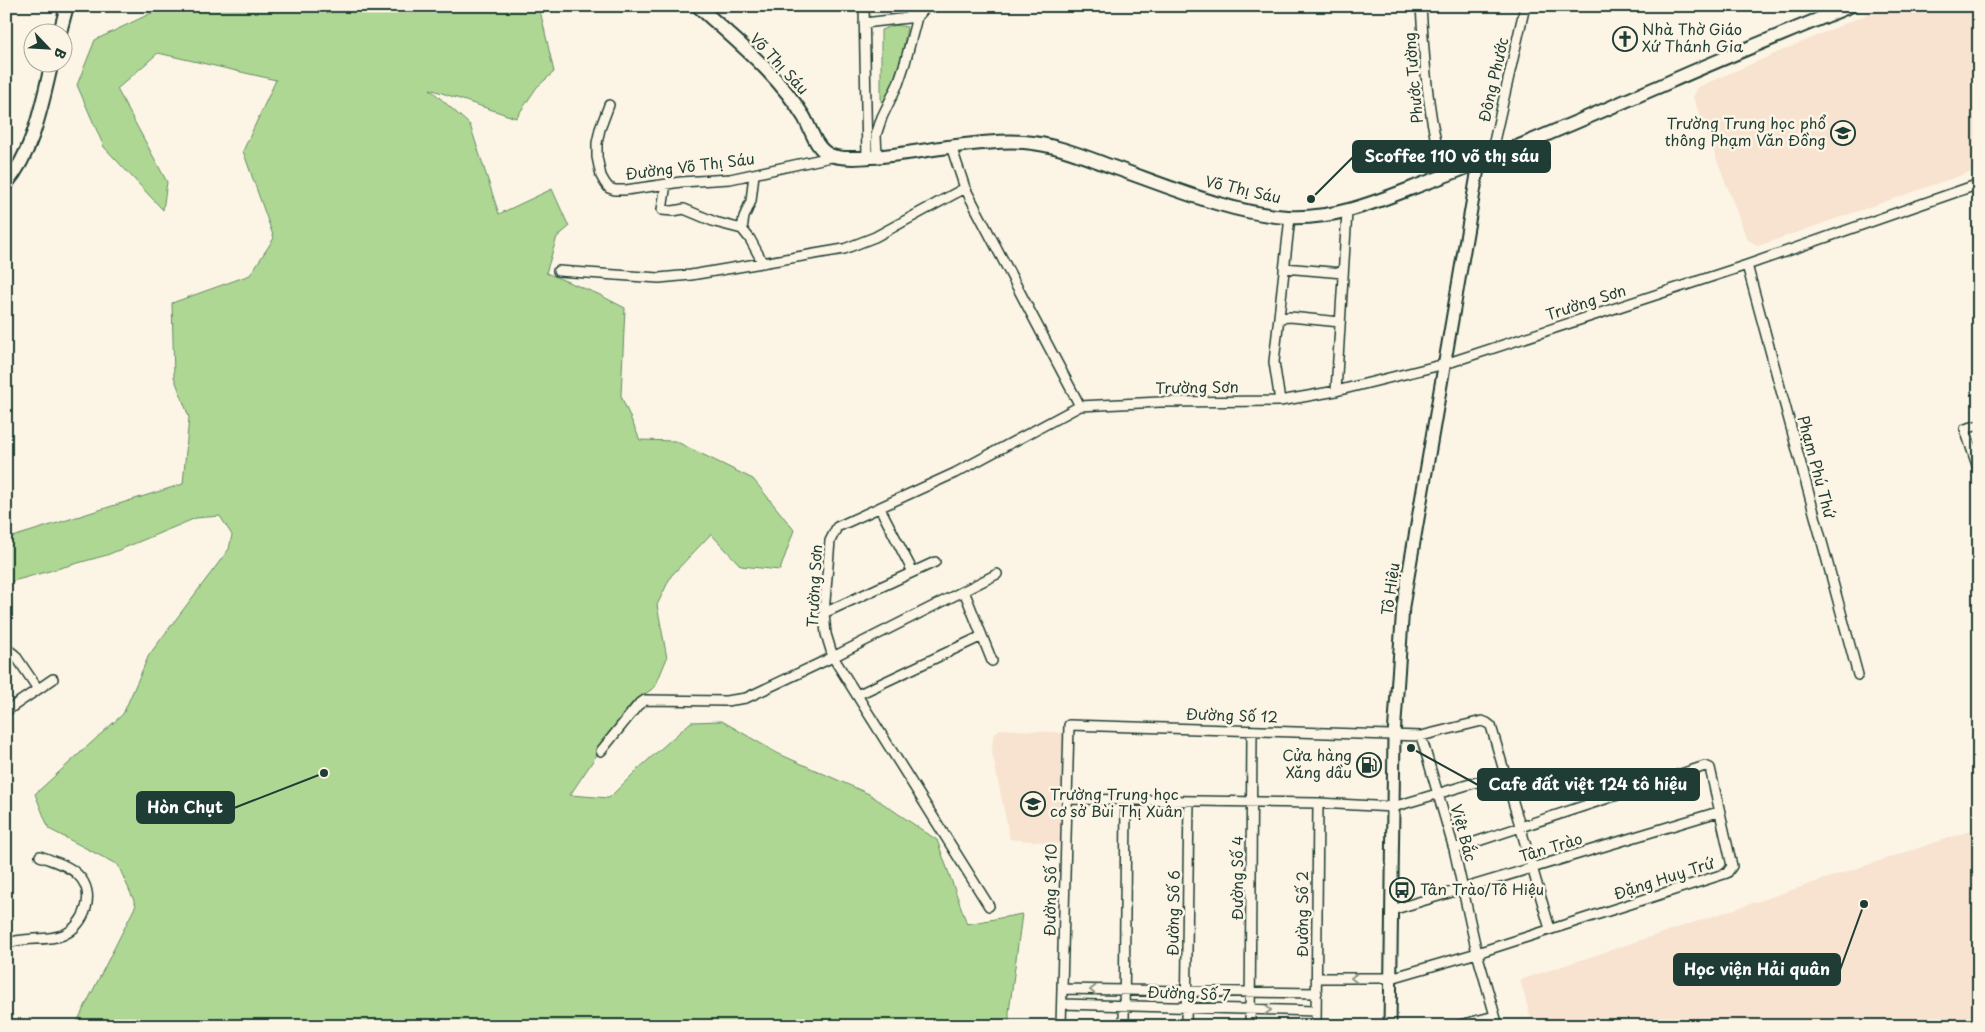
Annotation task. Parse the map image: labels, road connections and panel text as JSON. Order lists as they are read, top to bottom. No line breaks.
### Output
{"streets":{"main road":["Võ Thị Sáu"],"street":["Phước Tường","Đông Phước","Đường Võ Thị Sáu","Trường Sơn","Phạm Phú Thứ","Tô Hiệu","Đường Số 12","Việt Bắc","Tân Trào","Đường Số 4","Đặng Huy Trứ","Đường Số 10","Đường Số 6","Đường Số 2","Đường Số 7"]},"crossings":[["Võ Thị Sáu","Phước Tường"],["Võ Thị Sáu","Đông Phước"],["Võ Thị Sáu","Đường Võ Thị Sáu"],["Võ Thị Sáu","Tô Hiệu"],["Đông Phước","Tô Hiệu"],["Trường Sơn","Phạm Phú Thứ"],["Trường Sơn","Tô Hiệu"],["Tô Hiệu","Đường Số 12"],["Tô Hiệu","Tân Trào"],["Tô Hiệu","Đặng Huy Trứ"],["Đường Số 12","Việt Bắc"],["Đường Số 12","Đường Số 4"],["Đường Số 12","Đường Số 10"],["Việt Bắc","Tân Trào"],["Việt Bắc","Đặng Huy Trứ"],["Tân Trào","Đặng Huy Trứ"],["Đường Số 4","Đường Số 7"],["Đặng Huy Trứ","Đường Số 2"],["Đường Số 10","Đường Số 7"],["Đường Số 6","Đường Số 7"],["Đường Số 2","Đường Số 7"]],"places":{"church":["Nhà Thờ Giáo Xứ Thánh Gia"],"school or university":["Trường Trung học phổ thông Phạm Văn Đồng","Trường Trung học cơ sở Bùi Thị Xuân"],"other":["Scoffee 110 võ thị sáu","Cafe đất việt 124 tô hiệu","Hòn Chụt","Học viện Hải quân"],"fuel station":["Cửa hàng Xăng dầu"],"bus stop":["Tân Trào/Tô Hiệu"]},"north":"bottom right"}
